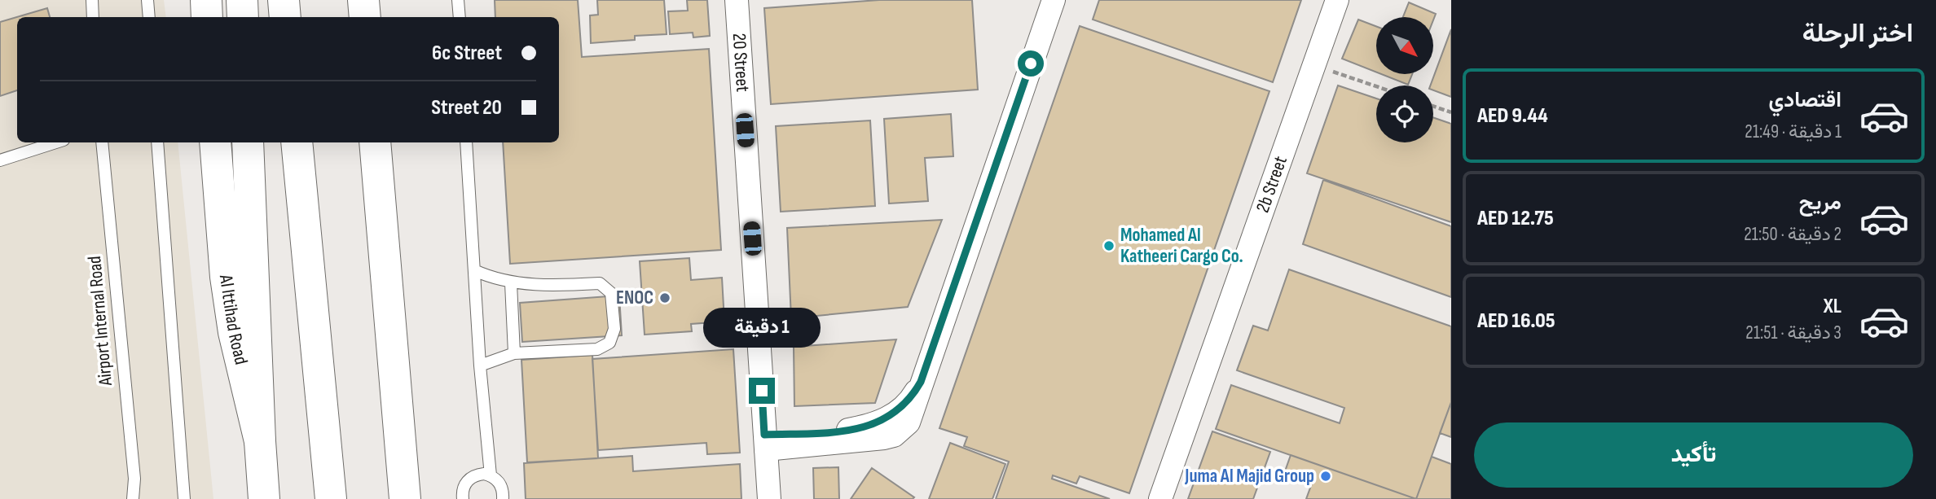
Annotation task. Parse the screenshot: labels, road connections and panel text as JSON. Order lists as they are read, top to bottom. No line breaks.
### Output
{"streets":{"main road":["Al Ittihad Road"],"street":["20 Street","2b Street"],"lane":["Airport Internal Road"]},"places":["Mohamed Al Katheeri Cargo Co.","ENOC","Juma Al Majid Group"],"north":"bottom right","page":{"heading":"اختر الرحلة","banner":["6c Street","20 Street"],"list":[{"name":"اقتصادي","note":"1 دقيقة · 21:49","value":"AED 9.44"},{"name":"مريح","note":"2 دقيقة · 21:50","value":"AED 12.75"},{"name":"XL","note":"3 دقيقة · 21:51","value":"AED 16.05"}],"bubble":"1 دقيقة","buttons":"تأكيد"}}
